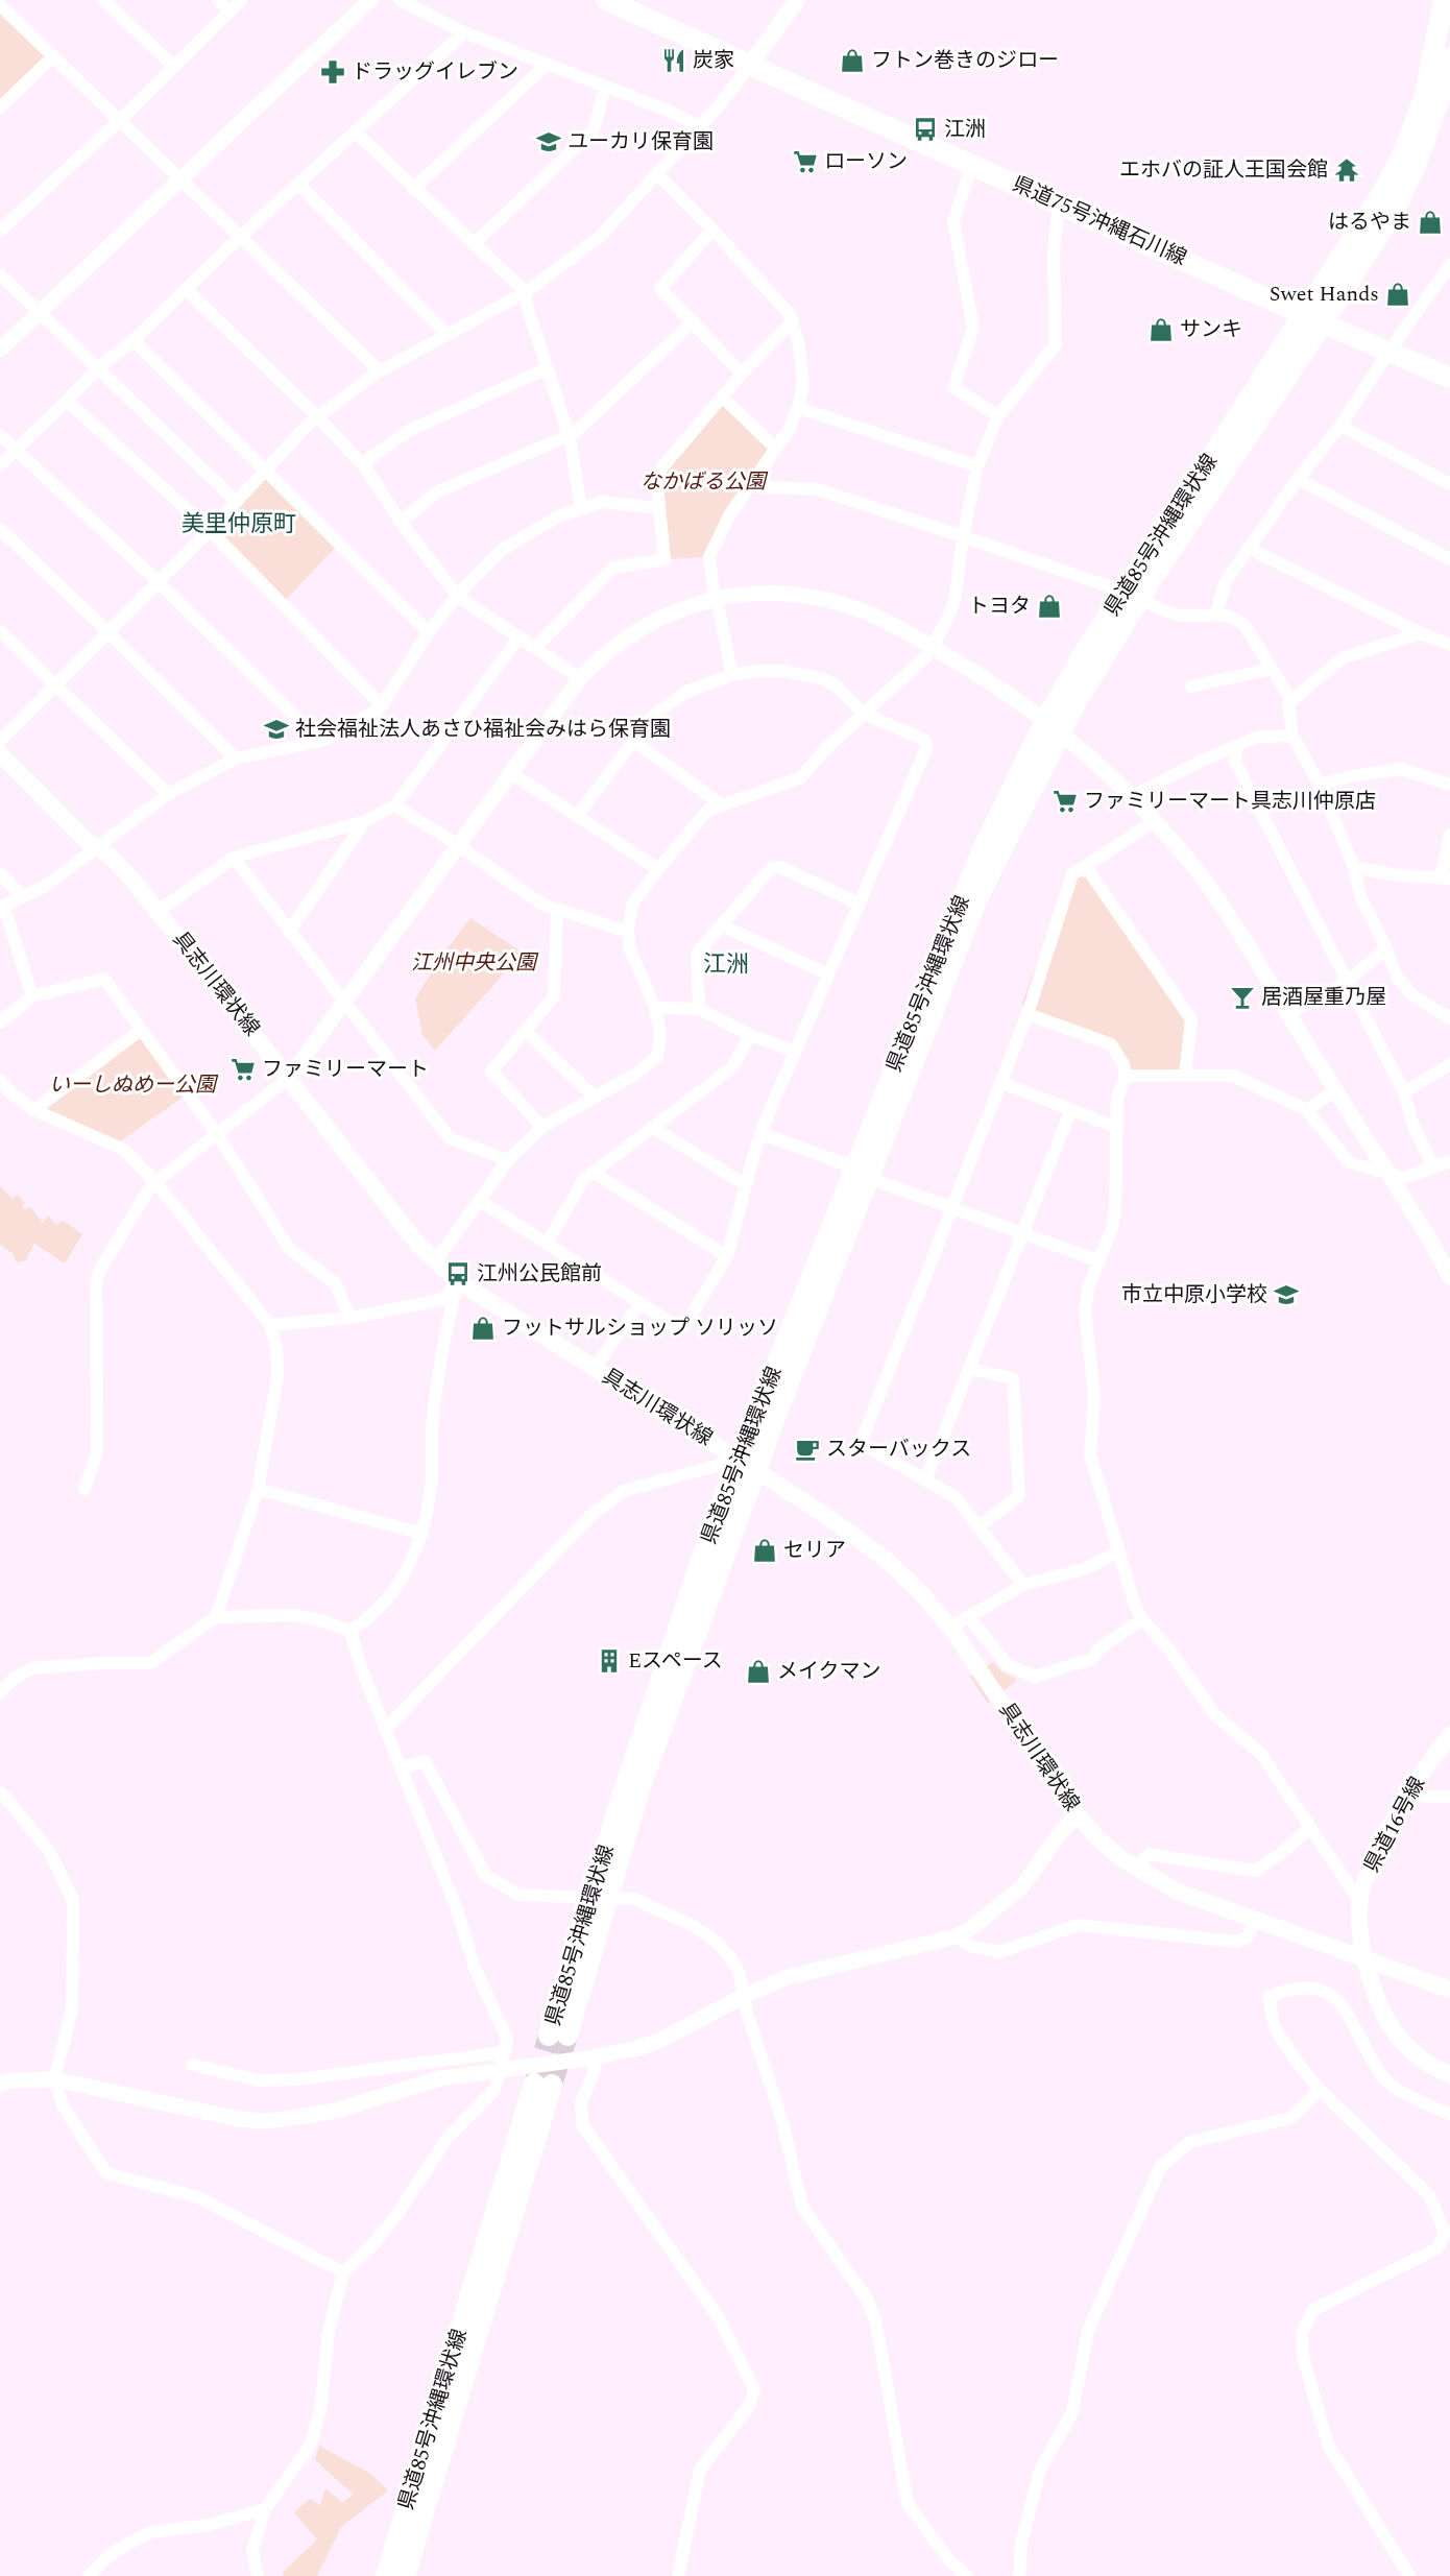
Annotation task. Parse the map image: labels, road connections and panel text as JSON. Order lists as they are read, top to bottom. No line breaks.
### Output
{"streets":{"main road":["県道75号沖縄石川線","県道85号沖縄環状線","具志川環状線","県道16号線"]},"crossings":[["県道75号沖縄石川線","県道85号沖縄環状線"],["県道85号沖縄環状線","具志川環状線"],["具志川環状線","県道16号線"]],"districts":["美里仲原町","江洲"],"parks":["なかばる公園","江州中央公園","いーしぬめー公園"],"places":{"restaurant":["炭家"],"shop":["フトン巻きのジロー","はるやま","Swet Hands","サンキ","トヨタ","フットサルショップ ソリッソ","セリア","メイクマン"],"pharmacy":["ドラッグイレブン"],"bus stop":["江洲","江州公民館前"],"school or university":["ユーカリ保育園","社会福祉法人あさひ福祉会みはら保育園","市立中原小学校"],"supermarket":["ローソン","ファミリーマート具志川仲原店","ファミリーマート"],"temple":["エホバの証人王国会館"],"bar":["居酒屋重乃屋"],"cafe":["スターバックス"],"building":["Eスペース"]}}
